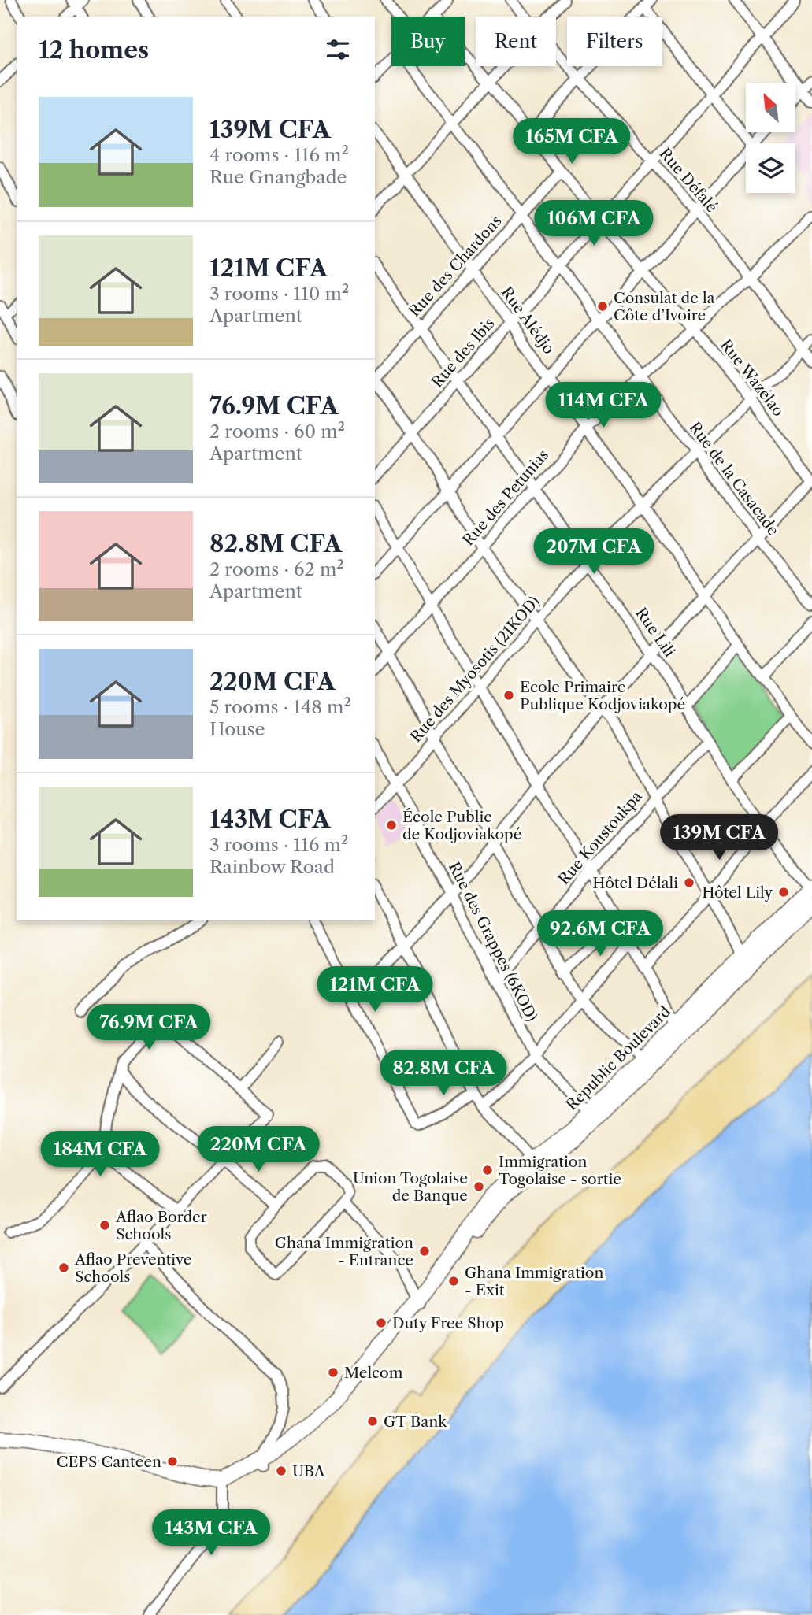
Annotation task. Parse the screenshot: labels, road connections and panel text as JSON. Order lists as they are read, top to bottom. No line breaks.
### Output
{"streets":{"highway":["Republic Boulevard"],"street":["Rue Défalé","Rue des Chardons","Rue Alédjo","Rue des Ibis","Rue Wazélao","Rue de la Casacade","Rue des Petunias","Rue Lili","Rue des Myosotis (21KOD)","Rue Koustoukpa","Rue des Grappes (6KOD)"]},"crossings":[["Rue Défalé","Rue des Ibis"],["Rue Défalé","Rue des Petunias"],["Rue Défalé","Rue des Myosotis (21KOD)"],["Rue des Chardons","Rue Alédjo"],["Rue des Chardons","Rue Wazélao"],["Rue des Chardons","Rue de la Casacade"],["Rue des Chardons","Rue Lili"],["Rue Alédjo","Rue des Ibis"],["Rue Alédjo","Rue des Petunias"],["Rue Alédjo","Rue des Myosotis (21KOD)"],["Rue des Ibis","Rue Wazélao"],["Rue des Ibis","Rue de la Casacade"],["Rue des Ibis","Rue Lili"],["Rue Wazélao","Rue des Petunias"],["Rue Wazélao","Rue des Myosotis (21KOD)"],["Rue de la Casacade","Rue des Petunias"],["Rue de la Casacade","Rue des Myosotis (21KOD)"],["Rue des Petunias","Rue Lili"],["Rue Lili","Rue des Myosotis (21KOD)"],["Rue Lili","Rue Koustoukpa"],["Rue Lili","Republic Boulevard"],["Rue des Myosotis (21KOD)","Rue des Grappes (6KOD)"],["Rue Koustoukpa","Rue des Grappes (6KOD)"],["Rue des Grappes (6KOD)","Republic Boulevard"]],"places":["Consulat de la Côte d’Ivoire","Ecole Primaire Publique Kodjoviakopé","École Public de Kodjoviakopé","Hôtel Délali","Hôtel Lily","Immigration Togolaise - sortie","Union Togolaise de Banque","Aflao Border Schools","Ghana Immigration - Entrance","Aflao Preventive Schools","Ghana Immigration - Exit","Duty Free Shop","Melcom","GT Bank","CEPS Canteen","UBA"],"north":"top left","page":{"chip":["Buy","Rent","Filters"],"heading":"12 homes","list":[{"name":"139M CFA","note":"4 rooms · 116 m² · Rue Gnangbade"},{"name":"121M CFA","note":"3 rooms · 110 m² · Apartment"},{"name":"76.9M CFA","note":"2 rooms · 60 m² · Apartment"},{"name":"82.8M CFA","note":"2 rooms · 62 m² · Apartment"},{"name":"220M CFA","note":"5 rooms · 148 m² · House"},{"name":"143M CFA","note":"3 rooms · 116 m² · Rainbow Road"}],"price":["165M CFA","106M CFA","114M CFA","207M CFA","139M CFA","92.6M CFA","121M CFA","76.9M CFA","82.8M CFA","220M CFA","184M CFA","143M CFA"]}}
